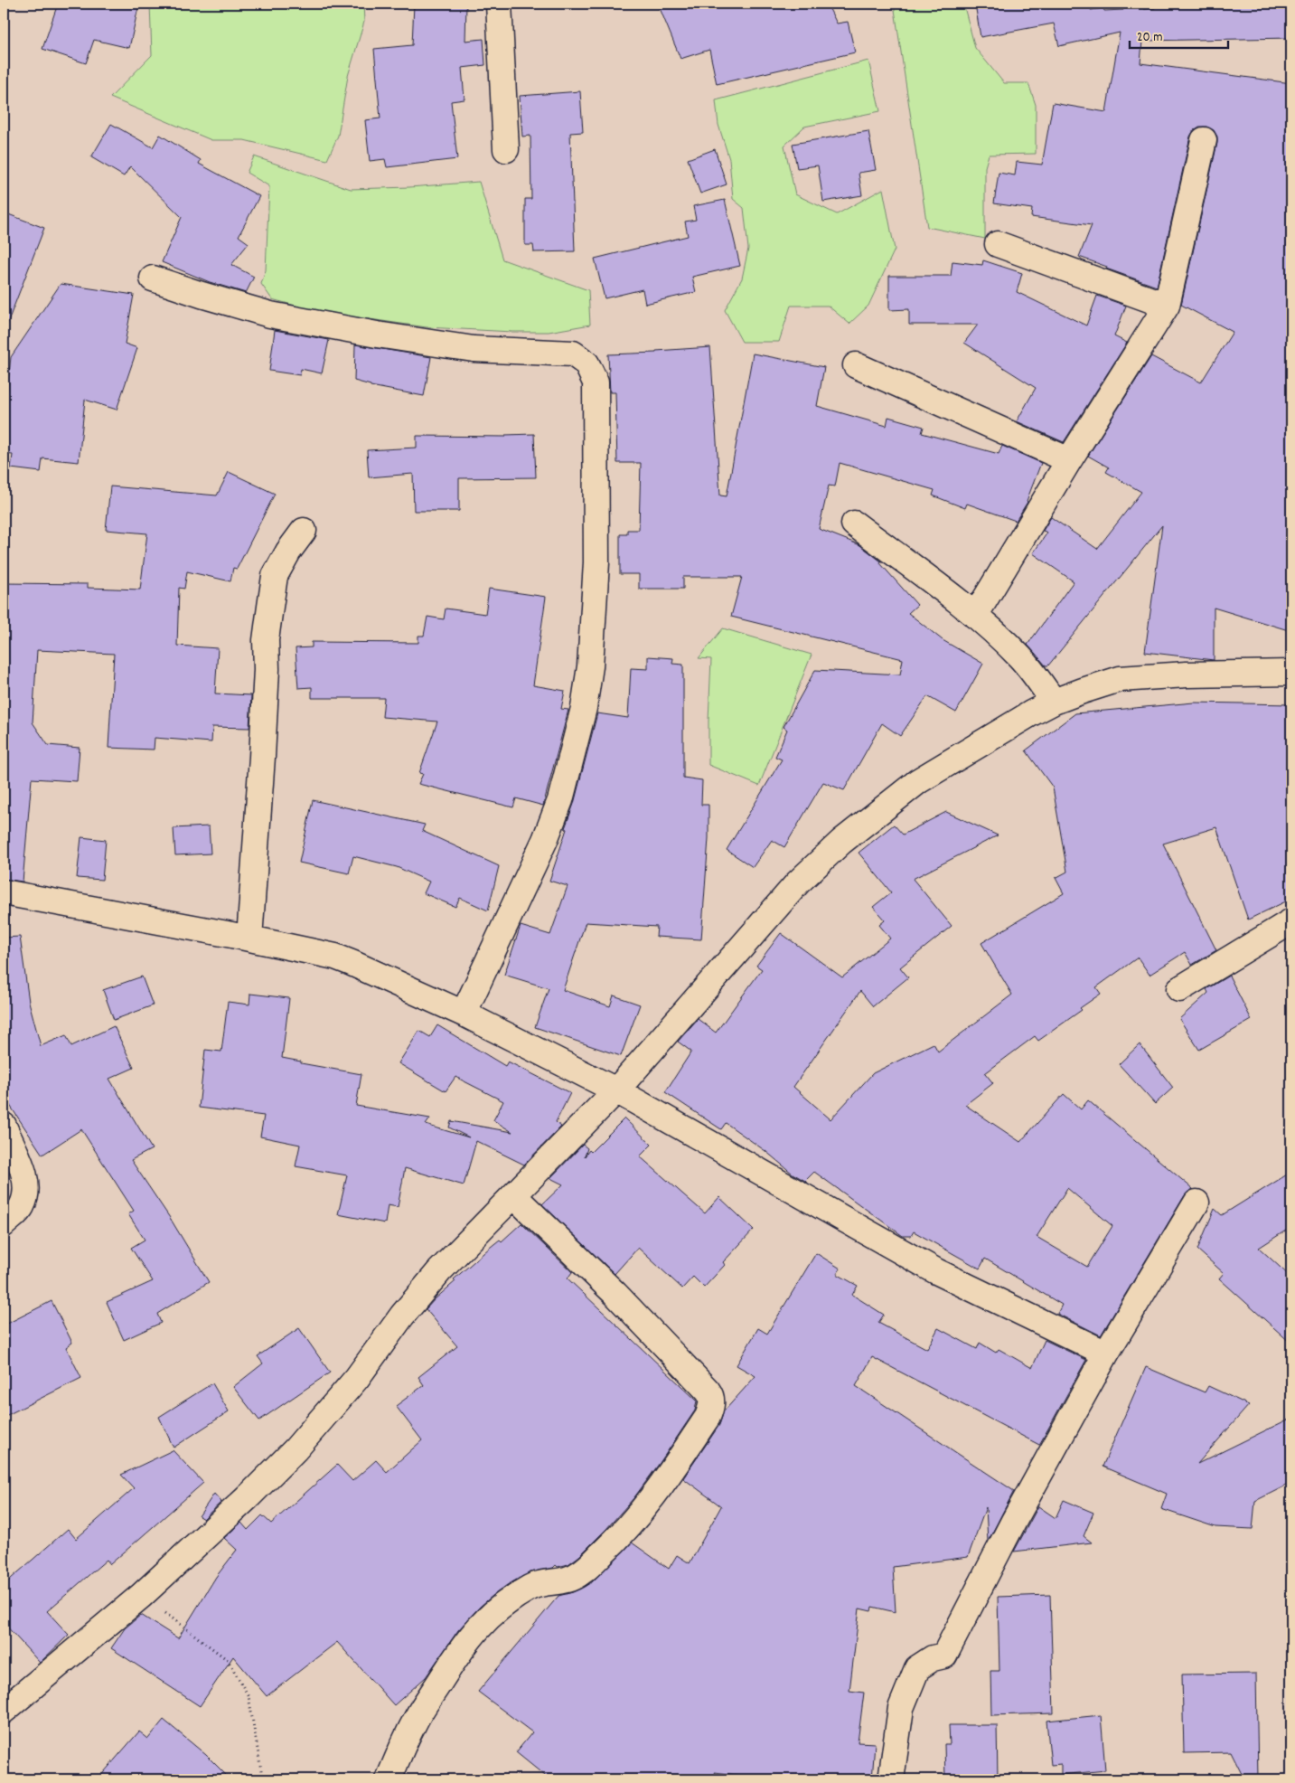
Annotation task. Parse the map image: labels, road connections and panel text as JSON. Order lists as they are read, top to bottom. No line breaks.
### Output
{"scale_bar":"20 m"}
